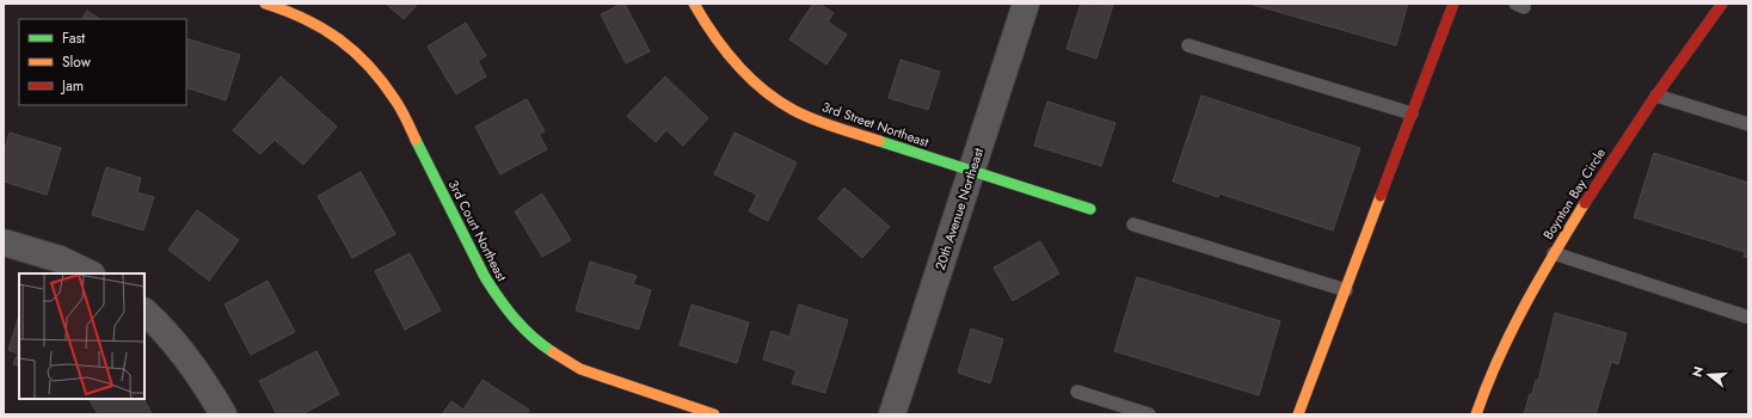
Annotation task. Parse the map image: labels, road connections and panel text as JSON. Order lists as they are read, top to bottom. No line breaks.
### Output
{"streets":{"street":["3rd Street Northeast","Boynton Bay Circle","20th Avenue Northeast","3rd Court Northeast"]},"crossings":[["3rd Street Northeast","20th Avenue Northeast"]],"legend":["Fast","Slow","Jam"],"north":"left"}
